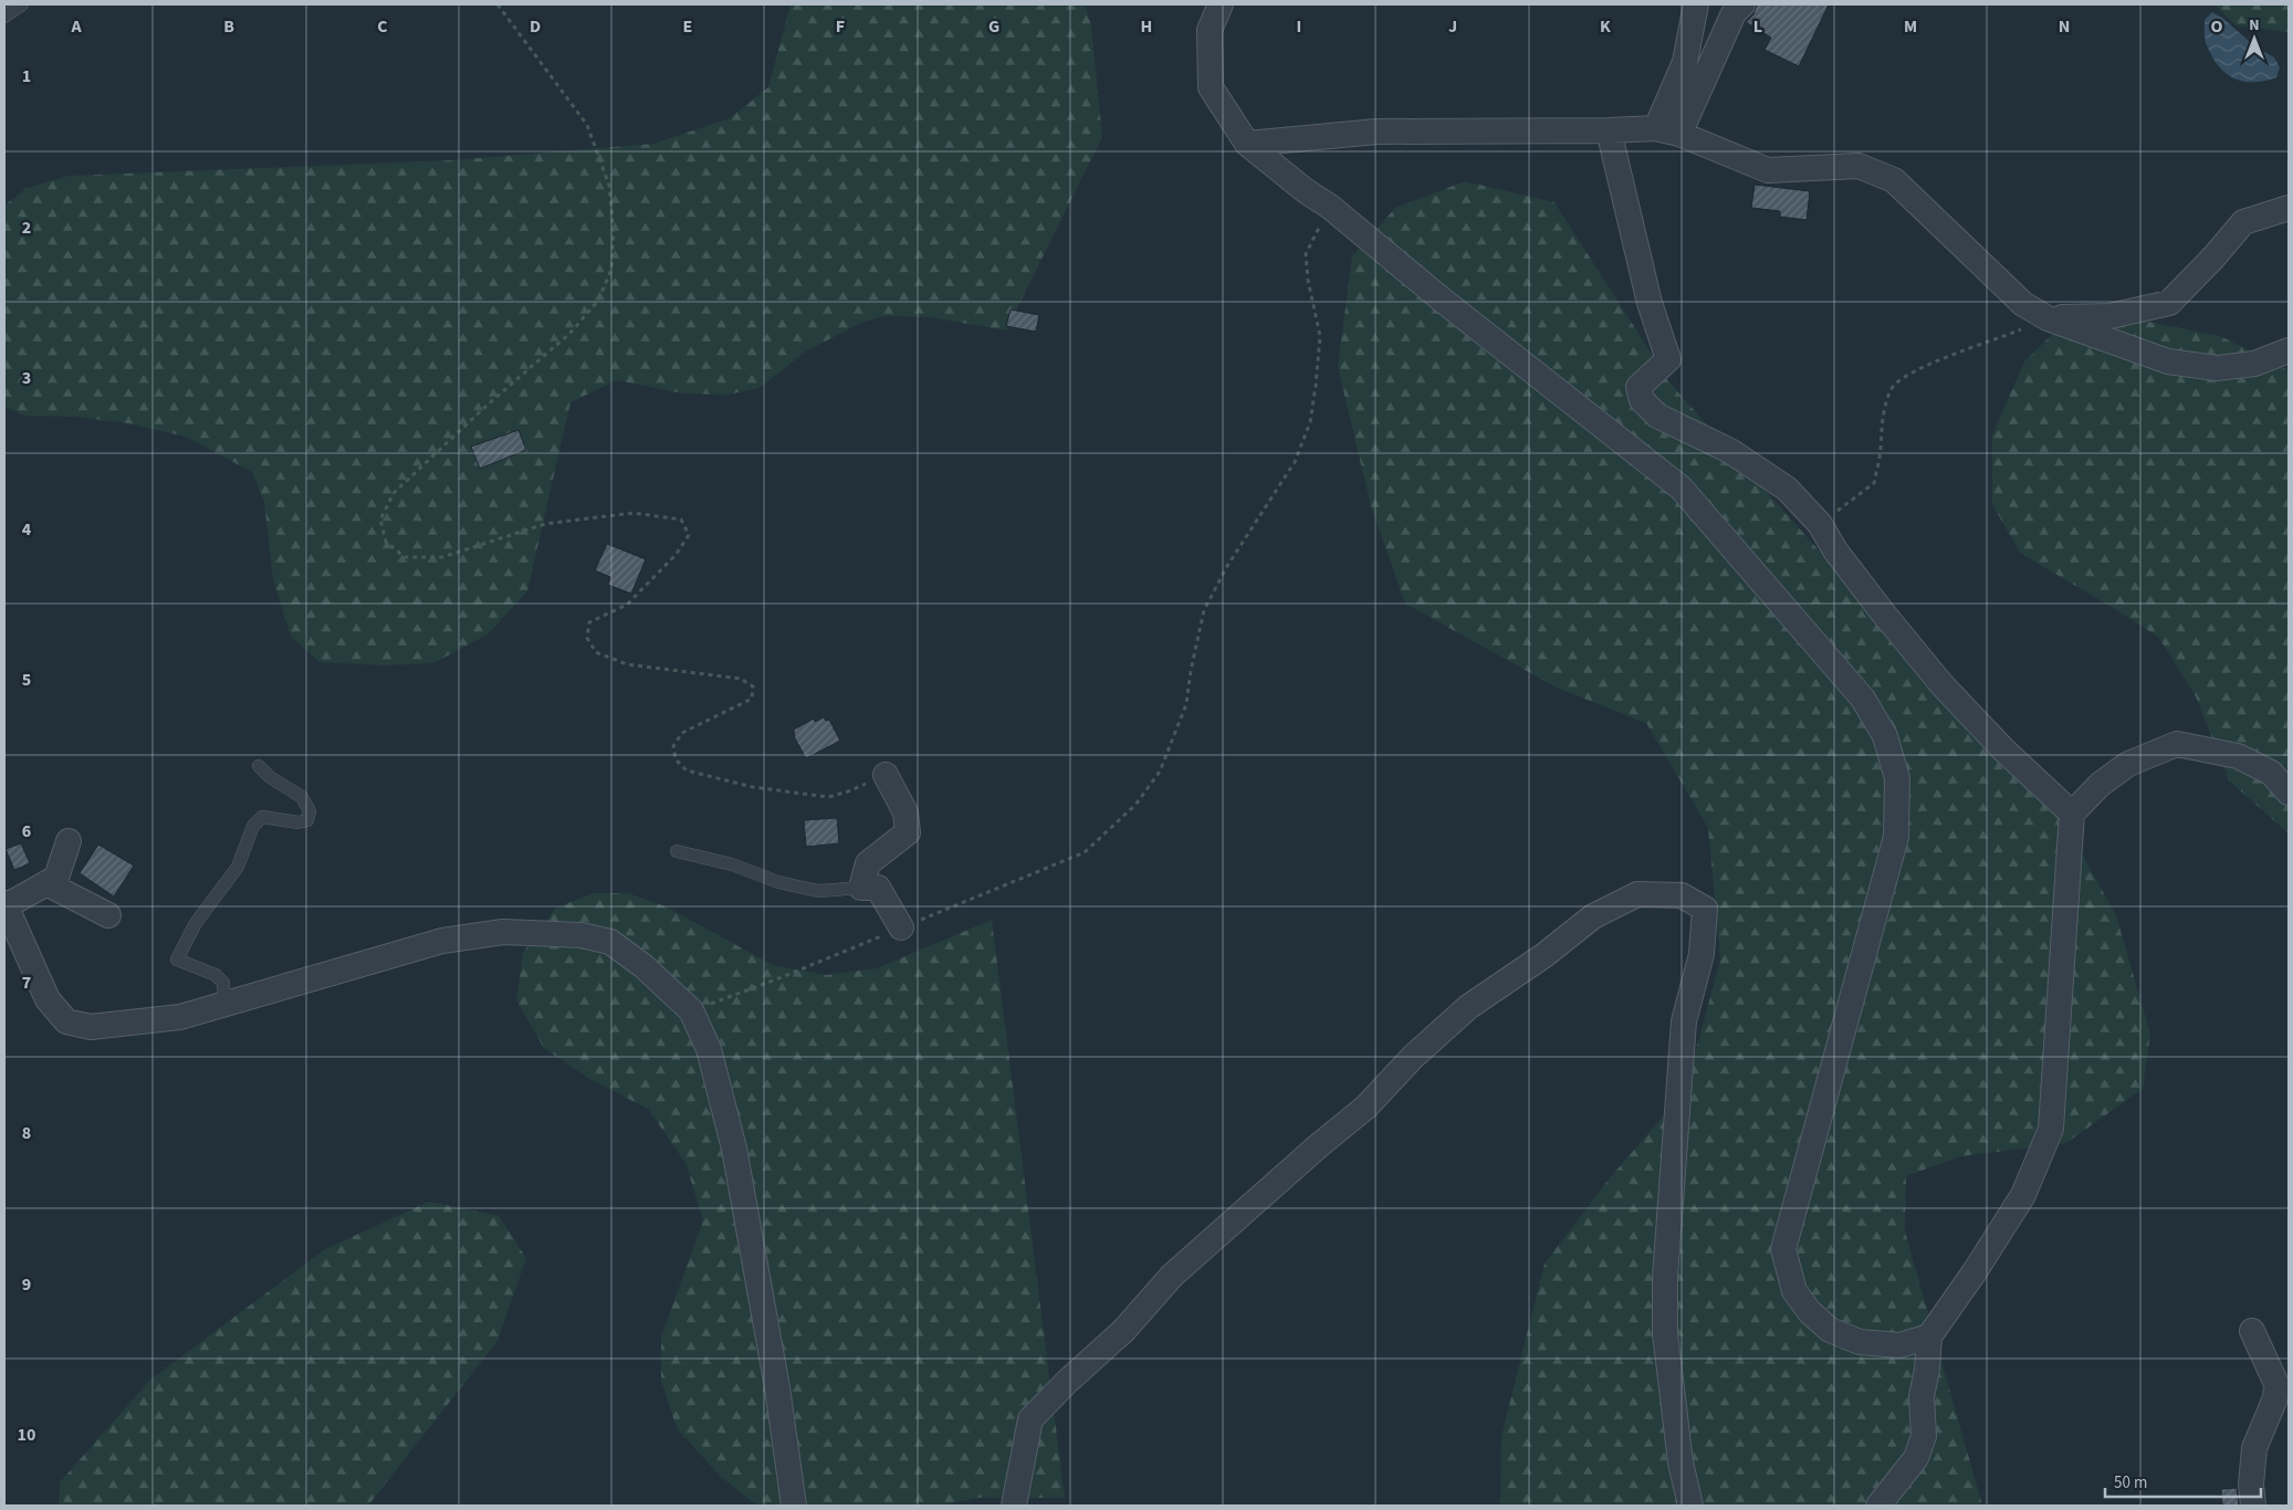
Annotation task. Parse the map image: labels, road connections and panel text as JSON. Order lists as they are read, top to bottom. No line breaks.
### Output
{"scale_bar":"50 m","north":"top","grid":{"columns":["A","B","C","D","E","F","G","H","I","J","K","L","M","N","O"],"rows":["1","2","3","4","5","6","7","8","9","10"]}}
